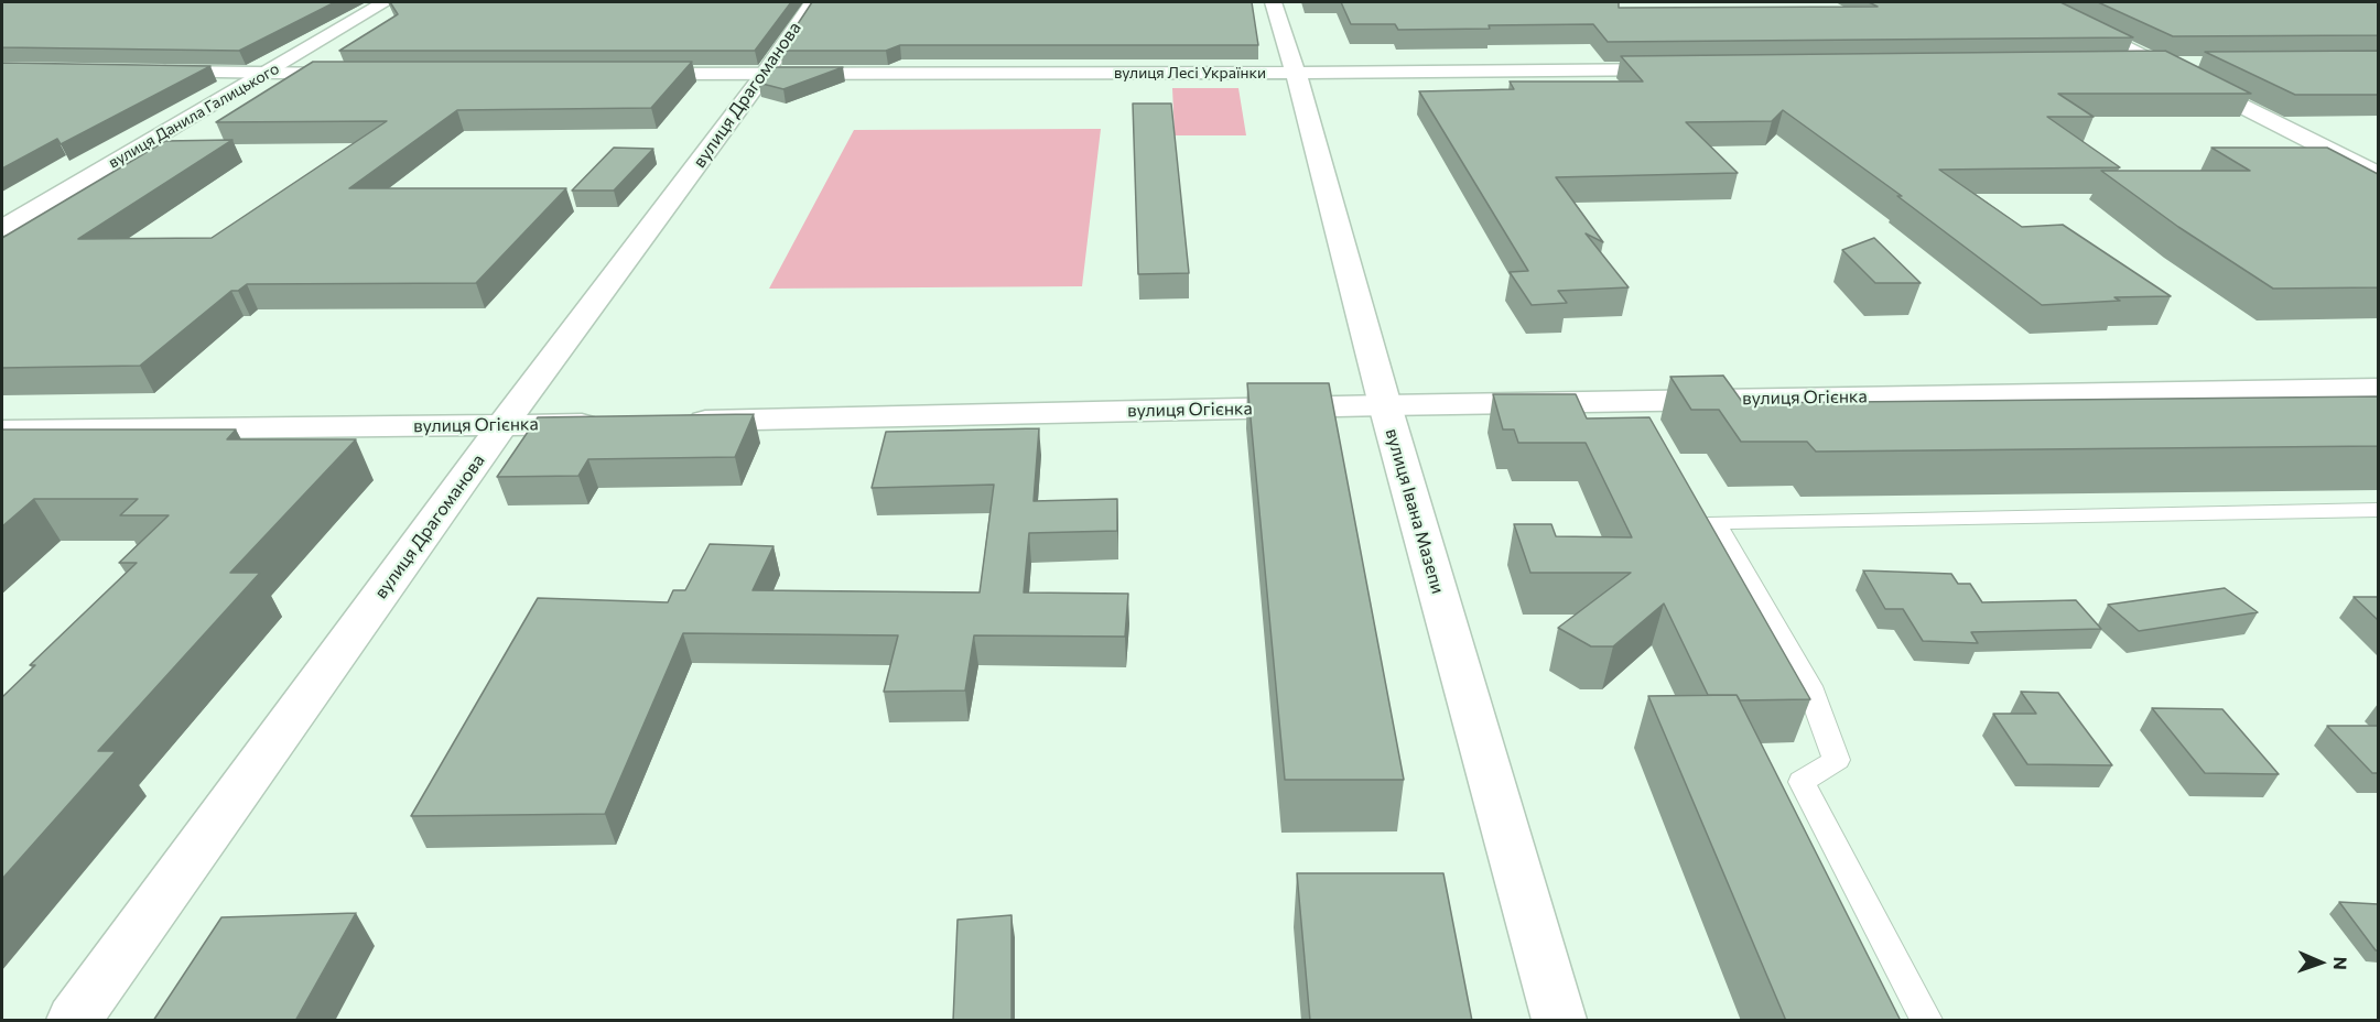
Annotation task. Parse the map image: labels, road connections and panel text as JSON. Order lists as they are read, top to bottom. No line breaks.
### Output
{"streets":{"street":["вулиця Лесі Українки","вулиця Драгоманова","вулиця Данила Галицького","вулиця Огієнка","вулиця Івана Мазепи"]},"crossings":[["вулиця Лесі Українки","вулиця Драгоманова"],["вулиця Лесі Українки","вулиця Івана Мазепи"],["вулиця Драгоманова","вулиця Огієнка"],["вулиця Огієнка","вулиця Івана Мазепи"]],"north":"right"}
